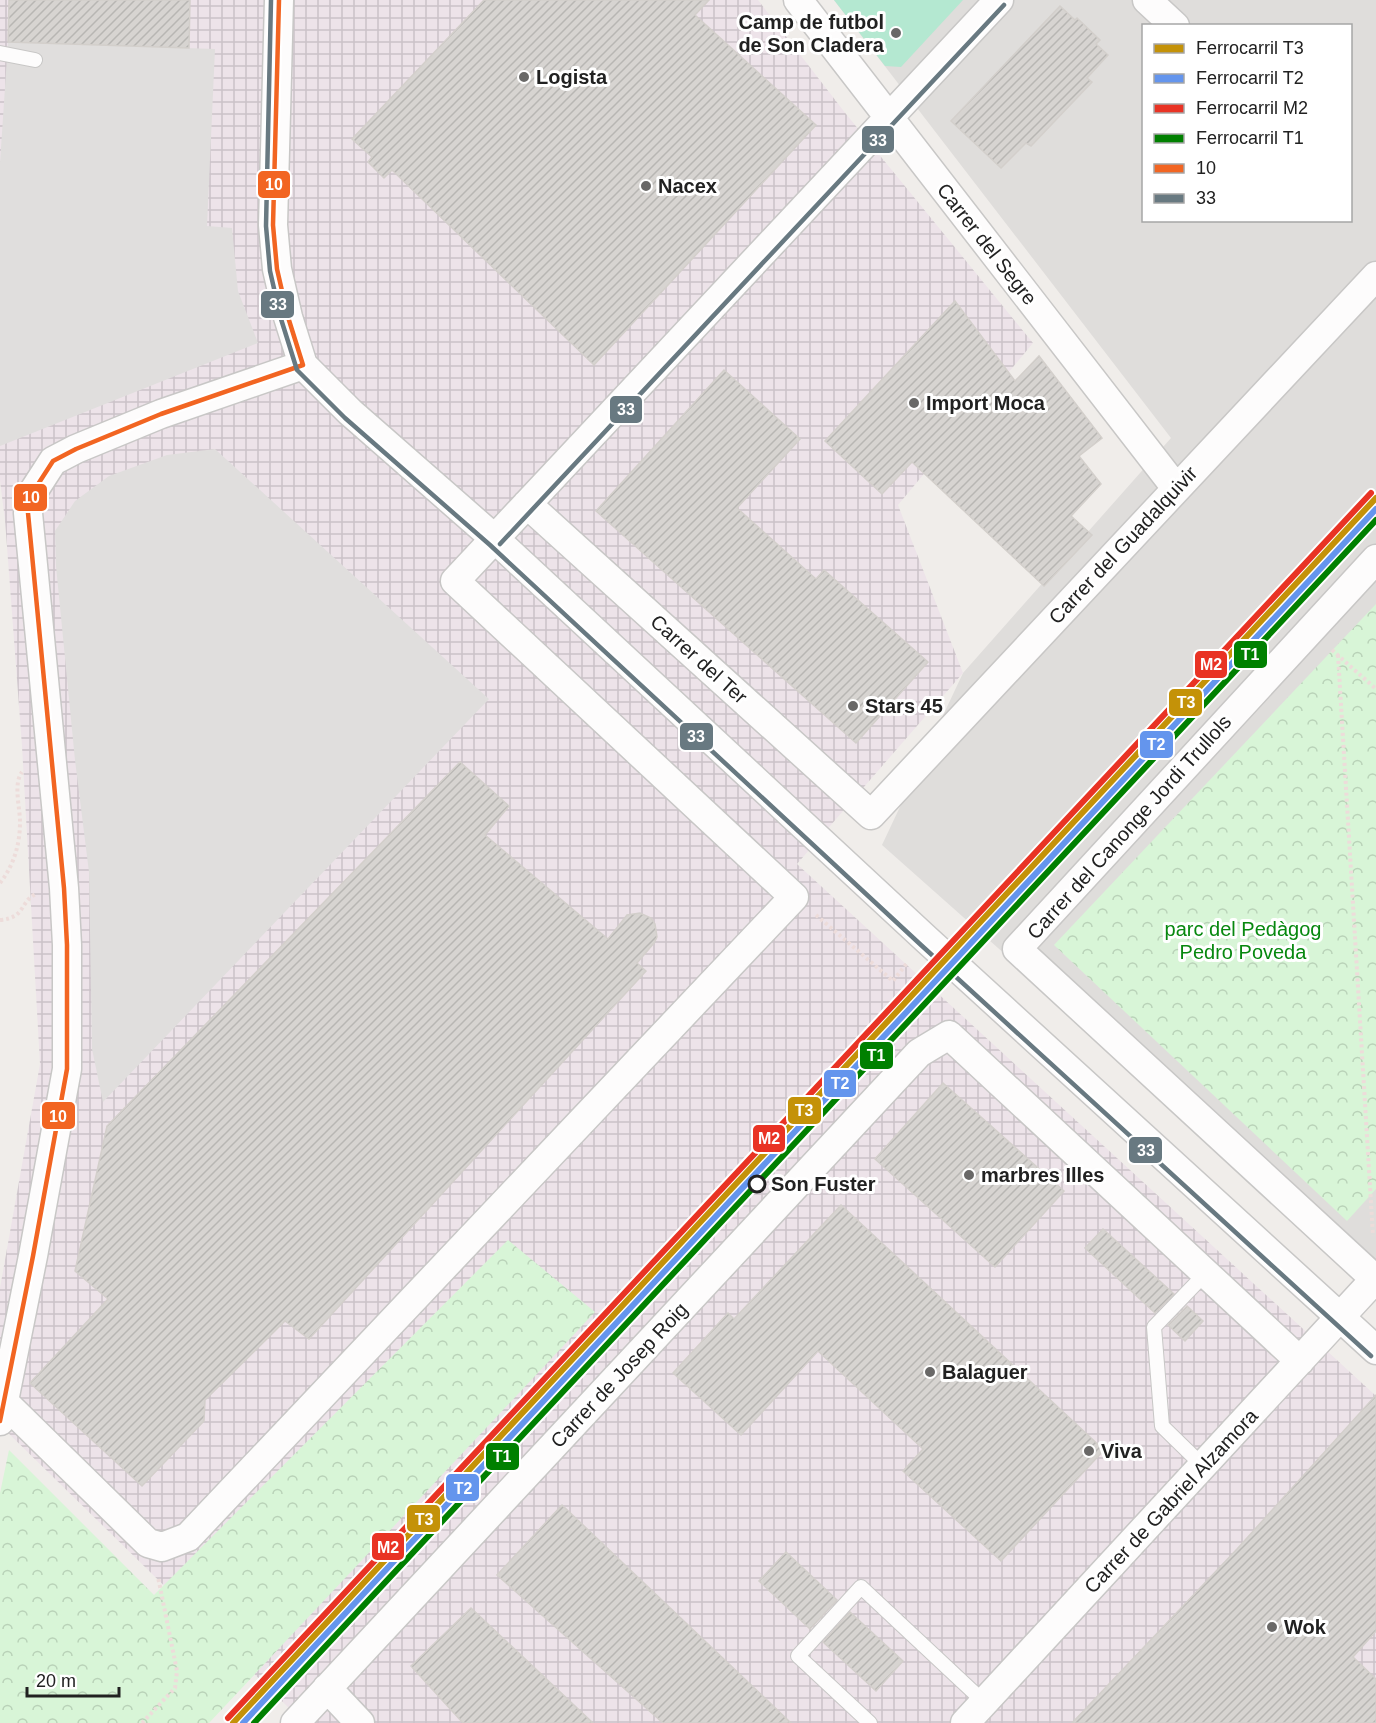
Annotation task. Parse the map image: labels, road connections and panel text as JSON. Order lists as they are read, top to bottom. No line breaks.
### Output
{"streets":{"street":["Carrer del Segre","Carrer del Guadalquivir","Carrer del Ter","Carrer del Canonge Jordi Trullols","Carrer de Josep Roig","Carrer de Gabriel Alzamora"]},"crossings":[["Carrer del Segre","Carrer del Guadalquivir"],["Carrer del Guadalquivir","Carrer del Ter"],["Carrer del Canonge Jordi Trullols","Carrer de Gabriel Alzamora"]],"parks":["parc del Pedàgog Pedro Poveda"],"places":["Camp de futbol de Son Cladera","Logista","Nacex","Import Moca","Stars 45","marbres Illes","Son Fuster","Balaguer","Viva","Wok"],"lines":["transit line 10","transit line 33","rail line M2","rail line T3","rail line T2","rail line T1"],"legend":["Ferrocarril T3","Ferrocarril T2","Ferrocarril M2","Ferrocarril T1","10","33"],"scale_bar":"20 m"}
